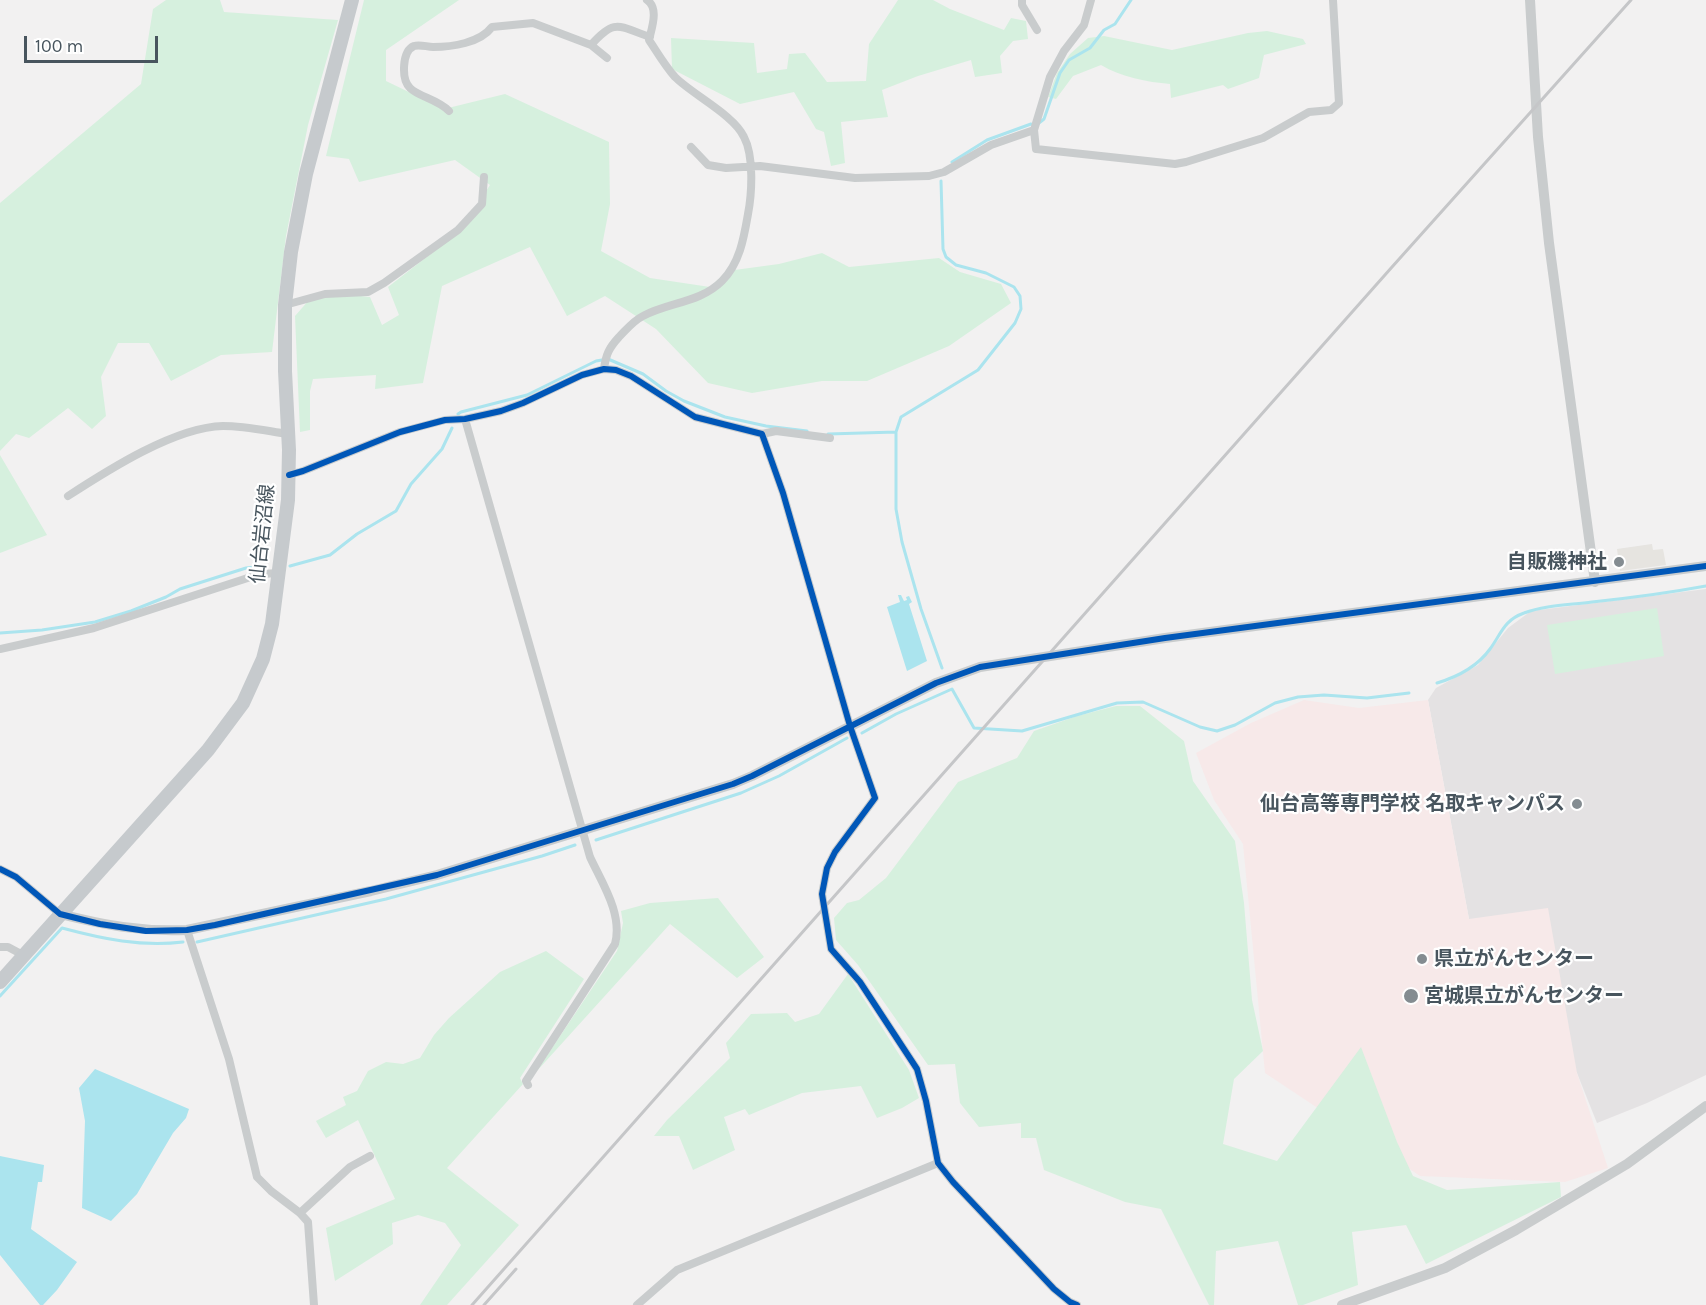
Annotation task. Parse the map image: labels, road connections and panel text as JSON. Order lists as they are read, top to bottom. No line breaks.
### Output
{"streets":{"main road":["仙台岩沼線"]},"places":["自販機神社","仙台高等専門学校 名取キャンパス","県立がんセンター","宮城県立がんセンター"],"scale_bar":"100 m"}
